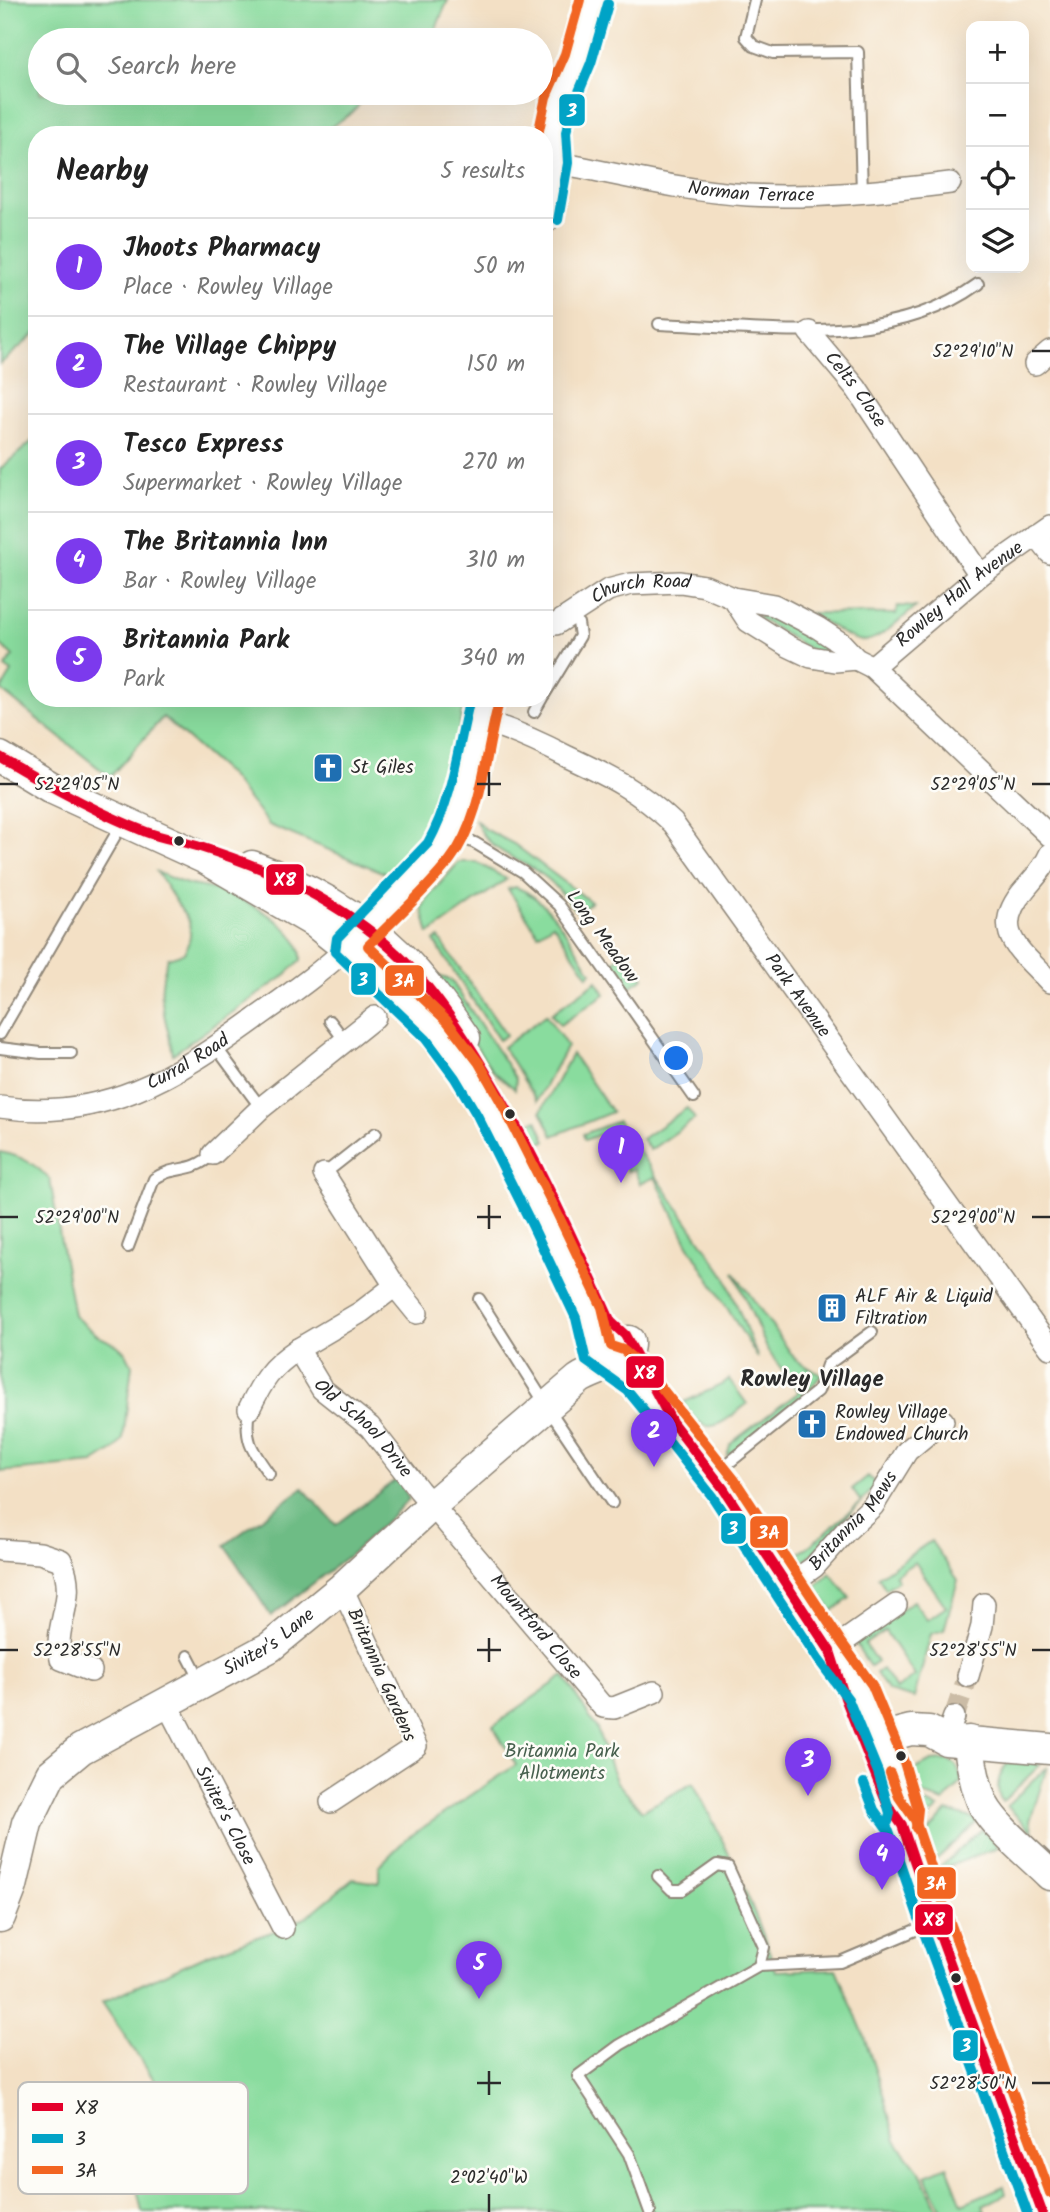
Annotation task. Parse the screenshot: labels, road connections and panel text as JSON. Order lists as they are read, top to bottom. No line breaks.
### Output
{"streets":{"main road":["Siviter's Lane"],"street":["Norman Terrace","Celts Close","Church Road","Rowley Hall Avenue","Park Avenue","Curral Road","Old School Drive","Britannia Mews","Mountford Close","Britannia Gardens","Siviter's Close"],"lane":["Long Meadow"]},"crossings":[["Celts Close","Rowley Hall Avenue"],["Church Road","Rowley Hall Avenue"],["Old School Drive","Mountford Close"],["Old School Drive","Siviter's Lane"],["Mountford Close","Siviter's Lane"],["Siviter's Lane","Britannia Gardens"],["Siviter's Lane","Siviter's Close"]],"districts":["Rowley Village"],"parks":["Britannia Park Allotments"],"places":{"church":["St Giles","Rowley Village Endowed Church"],"building":["ALF Air & Liquid Filtration"]},"lines":["transit line 3A","transit line 3","transit line X8"],"legend":["X8","3","3A"],"page":{"map_buttons":["+","−"],"search":"Search here","heading":["Nearby","5 results"],"list":[{"mark":"1","name":"Jhoots Pharmacy","note":"Place · Rowley Village","value":"50 m"},{"mark":"2","name":"The Village Chippy","note":"Restaurant · Rowley Village","value":"150 m"},{"mark":"3","name":"Tesco Express","note":"Supermarket · Rowley Village","value":"270 m"},{"mark":"4","name":"The Britannia Inn","note":"Bar · Rowley Village","value":"310 m"},{"mark":"5","name":"Britannia Park","note":"Park","value":"340 m"}],"pins":["1","2","3","4","5"]},"coordinates":["52°29'10\"N","52°29'05\"N","52°29'00\"N","52°28'55\"N","52°28'50\"N","2°02'40\"W"]}
